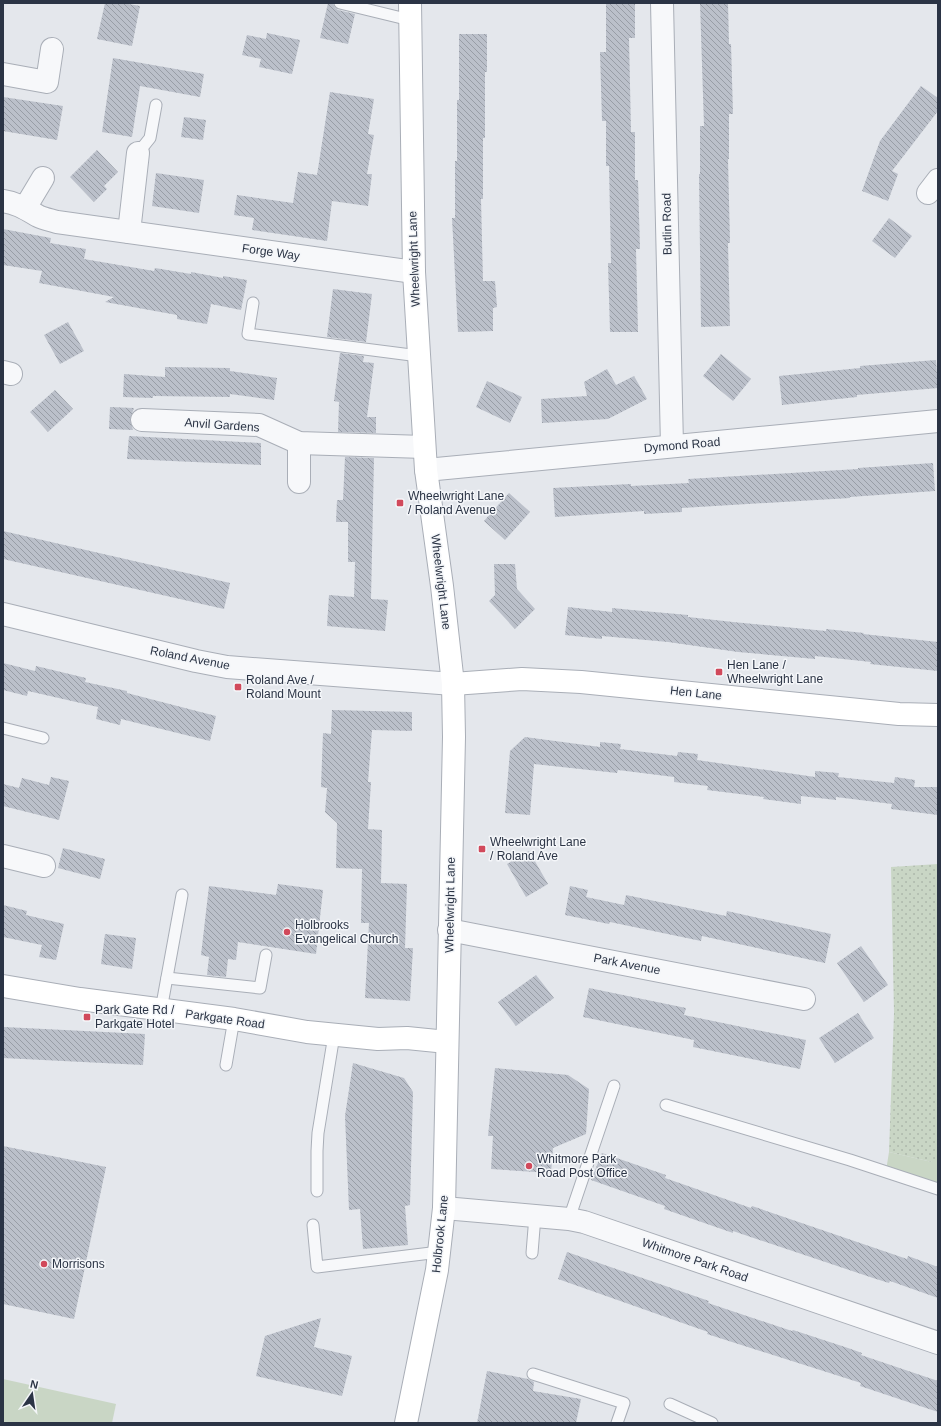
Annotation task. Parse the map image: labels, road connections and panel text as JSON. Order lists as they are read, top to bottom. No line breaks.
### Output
{"streets":{"street":["Butlin Road","Forge Way","Wheelwright Lane","Anvil Gardens","Dymond Road","Roland Avenue","Hen Lane","Park Avenue","Parkgate Road","Holbrook Lane","Whitmore Park Road"]},"crossings":[["Butlin Road","Dymond Road"],["Forge Way","Wheelwright Lane"],["Wheelwright Lane","Anvil Gardens"],["Wheelwright Lane","Dymond Road"],["Wheelwright Lane","Roland Avenue"],["Wheelwright Lane","Hen Lane"],["Wheelwright Lane","Park Avenue"],["Wheelwright Lane","Parkgate Road"],["Wheelwright Lane","Holbrook Lane"],["Roland Avenue","Hen Lane"],["Parkgate Road","Holbrook Lane"],["Holbrook Lane","Whitmore Park Road"]],"places":{"transit":["Wheelwright Lane / Roland Avenue","Hen Lane / Wheelwright Lane","Roland Ave / Roland Mount","Wheelwright Lane / Roland Ave","Park Gate Rd / Parkgate Hotel"],"other":["Holbrooks Evangelical Church","Whitmore Park Road Post Office","Morrisons"]},"north":"top"}
